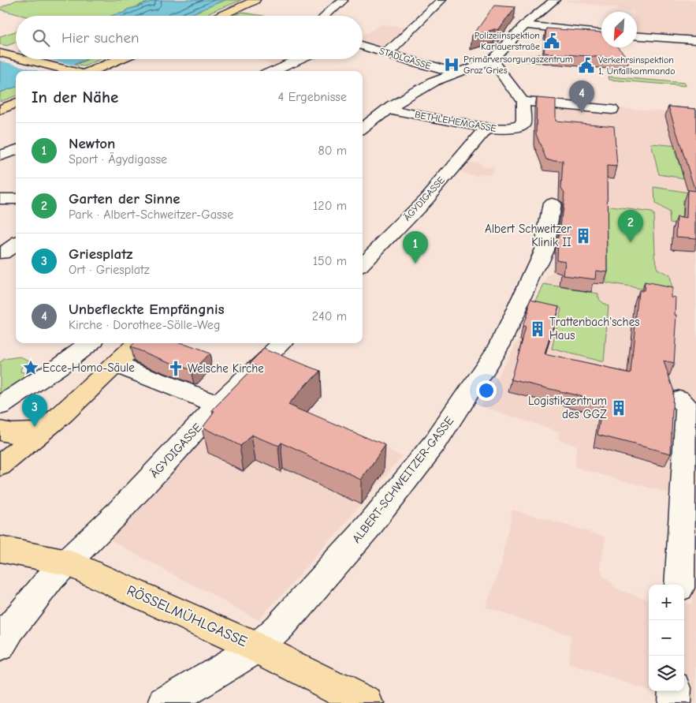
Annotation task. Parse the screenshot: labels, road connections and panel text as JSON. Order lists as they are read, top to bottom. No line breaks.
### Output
{"streets":{"main road":["RÖSSELMÜHLGASSE"],"street":["STADLGASSE","BETHLEHEMGASSE","ÄGYDIGASSE","ALBERT-SCHWEITZER-GASSE"]},"crossings":[["BETHLEHEMGASSE","ÄGYDIGASSE"],["ÄGYDIGASSE","RÖSSELMÜHLGASSE"],["ALBERT-SCHWEITZER-GASSE","RÖSSELMÜHLGASSE"]],"places":{"public building":["Polizeiinspektion Karlauerstraße","Verkehrsinspektion 1, Unfallkommando"],"hospital":["Primärversorgungszentrum Graz Gries"],"building":["Albert Schweitzer Klinik II","Trattenbach'sches Haus","Logistikzentrum des GGZ"],"place":["Ecce-Homo-Säule"],"church":["Welsche Kirche"]},"north":"bottom left","page":{"search":"Hier suchen","heading":["In der Nähe","4 Ergebnisse"],"pins":["4","2","1","3"],"list":[{"mark":"1","name":"Newton","note":"Sport · Ägydigasse","value":"80 m"},{"mark":"2","name":"Garten der Sinne","note":"Park · Albert-Schweitzer-Gasse","value":"120 m"},{"mark":"3","name":"Griesplatz","note":"Ort · Griesplatz","value":"150 m"},{"mark":"4","name":"Unbefleckte Empfängnis","note":"Kirche · Dorothee-Sölle-Weg","value":"240 m"}],"map_buttons":["+","−"]}}
